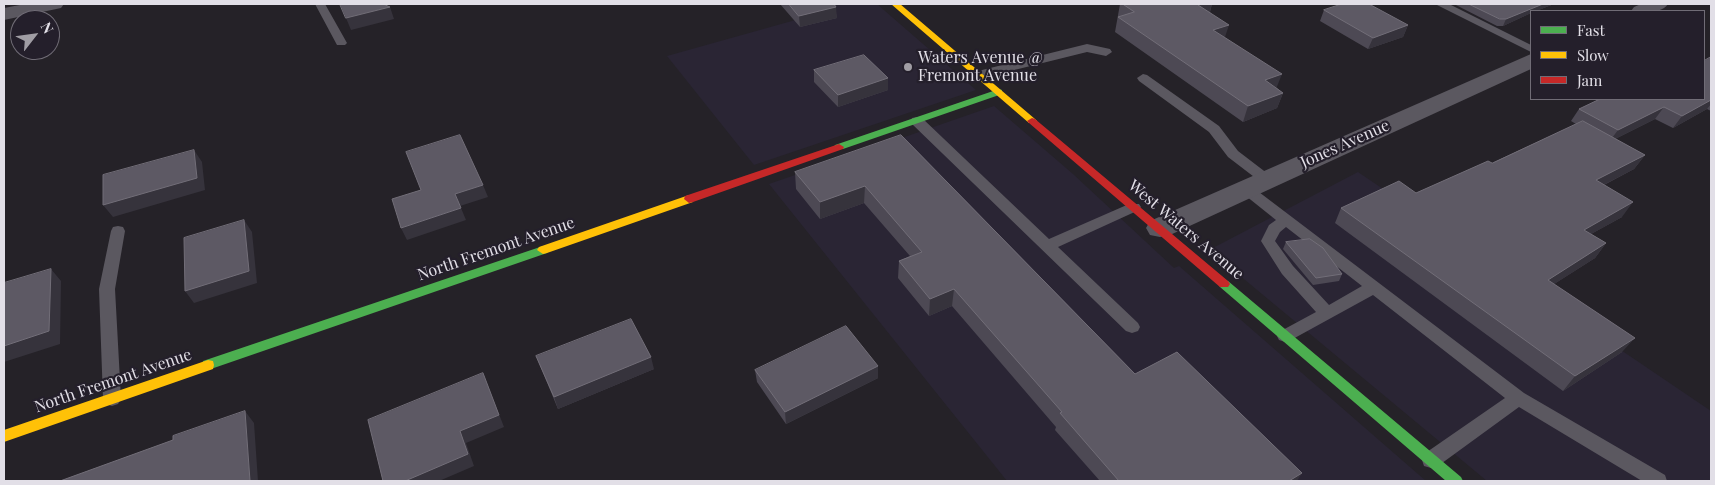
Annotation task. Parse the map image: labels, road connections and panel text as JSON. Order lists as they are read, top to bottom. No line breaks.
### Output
{"streets":{"street":["Jones Avenue","West Waters Avenue","North Fremont Avenue"]},"crossings":[["Jones Avenue","West Waters Avenue"],["West Waters Avenue","North Fremont Avenue"]],"places":["Waters Avenue @ Fremont Avenue"],"legend":["Fast","Slow","Jam"],"north":"top right"}
